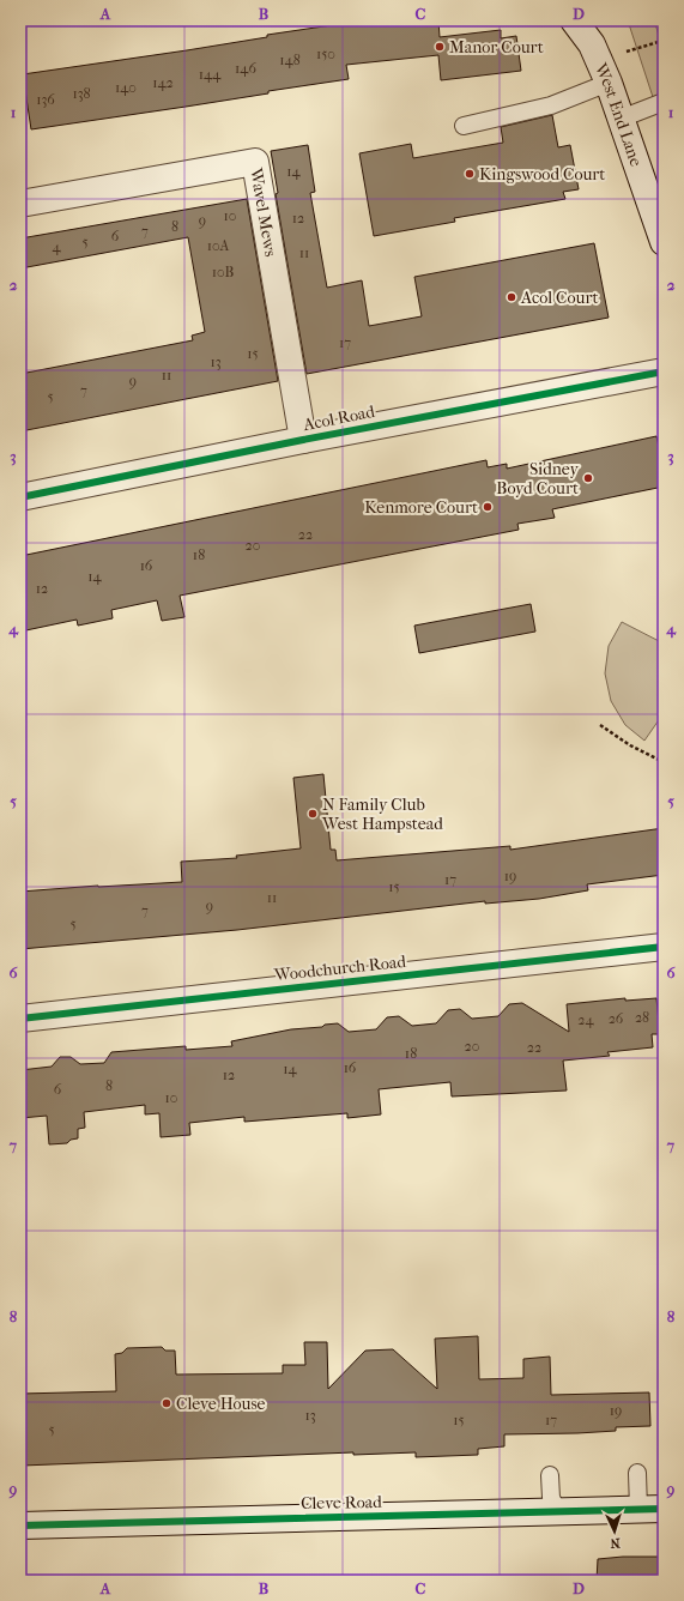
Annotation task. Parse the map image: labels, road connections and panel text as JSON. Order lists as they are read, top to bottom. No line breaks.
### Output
{"streets":{"street":["West End Lane","Wavel Mews","Acol Road","Woodchurch Road","Cleve Road"]},"crossings":[["Wavel Mews","Acol Road"]],"places":["Manor Court","Kingswood Court","Acol Court","Sidney Boyd Court","Kenmore Court","N Family Club West Hampstead","Cleve House"],"house_numbers":["150","148","146","144","142","140","138","136","14","10","12","9","8","7","6","5","10A","4","11","10B","17","15","13","11","9","7","5","22","20","18","16","14","12","19","17","15","11","9","7","5","28","26","24","20","22","18","16","14","12","8","6","10","19","13","15","17","5"],"north":"bottom","grid":{"columns":["A","B","C","D"],"rows":["1","2","3","4","5","6","7","8","9"]}}
